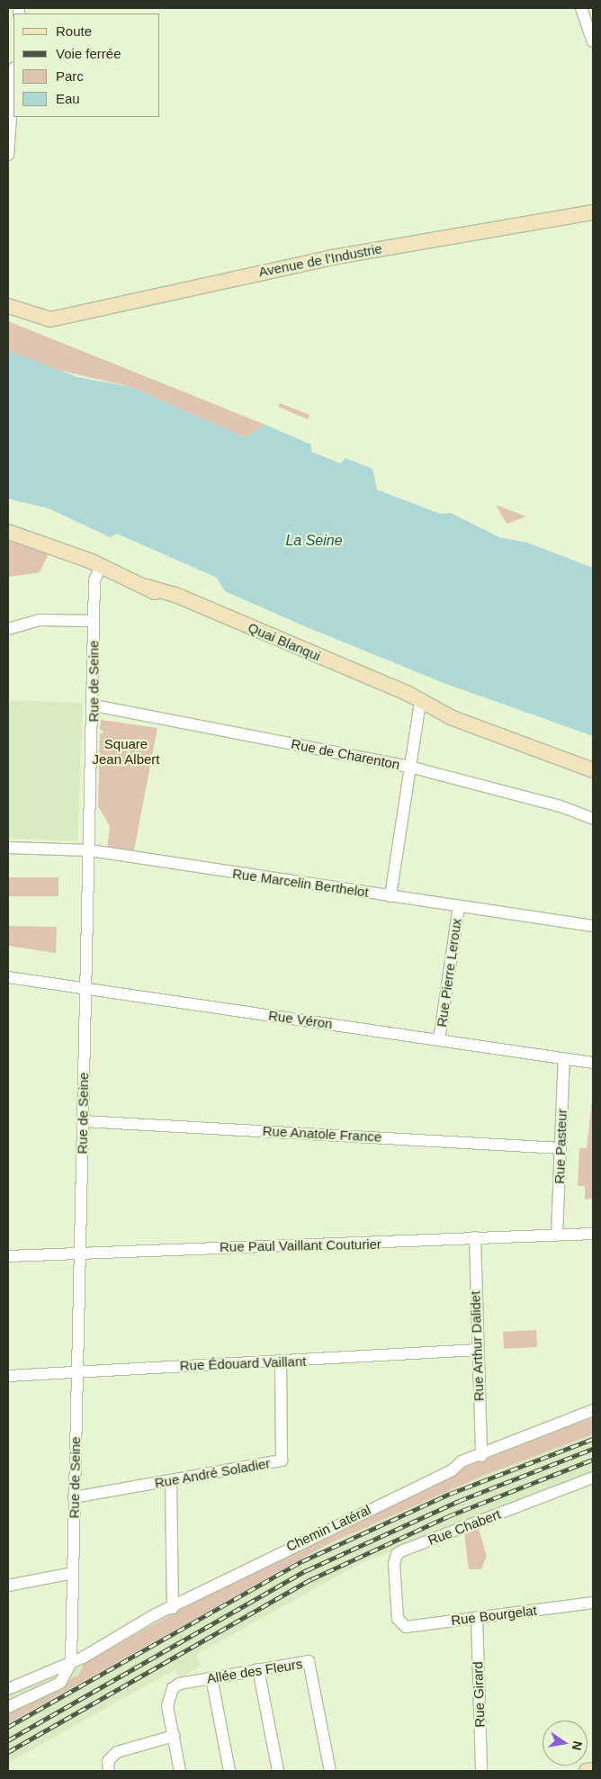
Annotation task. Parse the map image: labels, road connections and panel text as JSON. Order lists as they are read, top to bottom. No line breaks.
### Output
{"streets":{"main road":["Avenue de l'Industrie","Quai Blanqui"],"street":["Rue de Seine","Rue de Charenton","Rue Marcelin Berthelot","Rue Pierre Leroux","Rue Véron","Rue Anatole France","Rue Pasteur","Rue Paul Vaillant Couturier","Rue Arthur Dalidet","Rue Édouard Vaillant","Rue André Soladier","Rue Chabert","Chemin Latéral","Rue Bourgelat","Allée des Fleurs","Rue Girard"]},"crossings":[["Quai Blanqui","Rue de Seine"],["Rue de Seine","Rue de Charenton"],["Rue de Seine","Rue Marcelin Berthelot"],["Rue de Seine","Rue Véron"],["Rue de Seine","Rue Anatole France"],["Rue de Seine","Rue Paul Vaillant Couturier"],["Rue de Seine","Rue Édouard Vaillant"],["Rue de Seine","Rue André Soladier"],["Rue de Seine","Chemin Latéral"],["Rue Marcelin Berthelot","Rue Pierre Leroux"],["Rue Pierre Leroux","Rue Véron"],["Rue Véron","Rue Pasteur"],["Rue Anatole France","Rue Pasteur"],["Rue Pasteur","Rue Paul Vaillant Couturier"],["Rue Paul Vaillant Couturier","Rue Arthur Dalidet"],["Rue Arthur Dalidet","Rue Édouard Vaillant"],["Rue Arthur Dalidet","Chemin Latéral"],["Rue Édouard Vaillant","Rue André Soladier"],["Rue Chabert","Rue Bourgelat"],["Rue Bourgelat","Rue Girard"]],"water":["La Seine"],"parks":["Square Jean Albert"],"legend":["Route","Voie ferrée","Parc","Eau"],"north":"right"}
